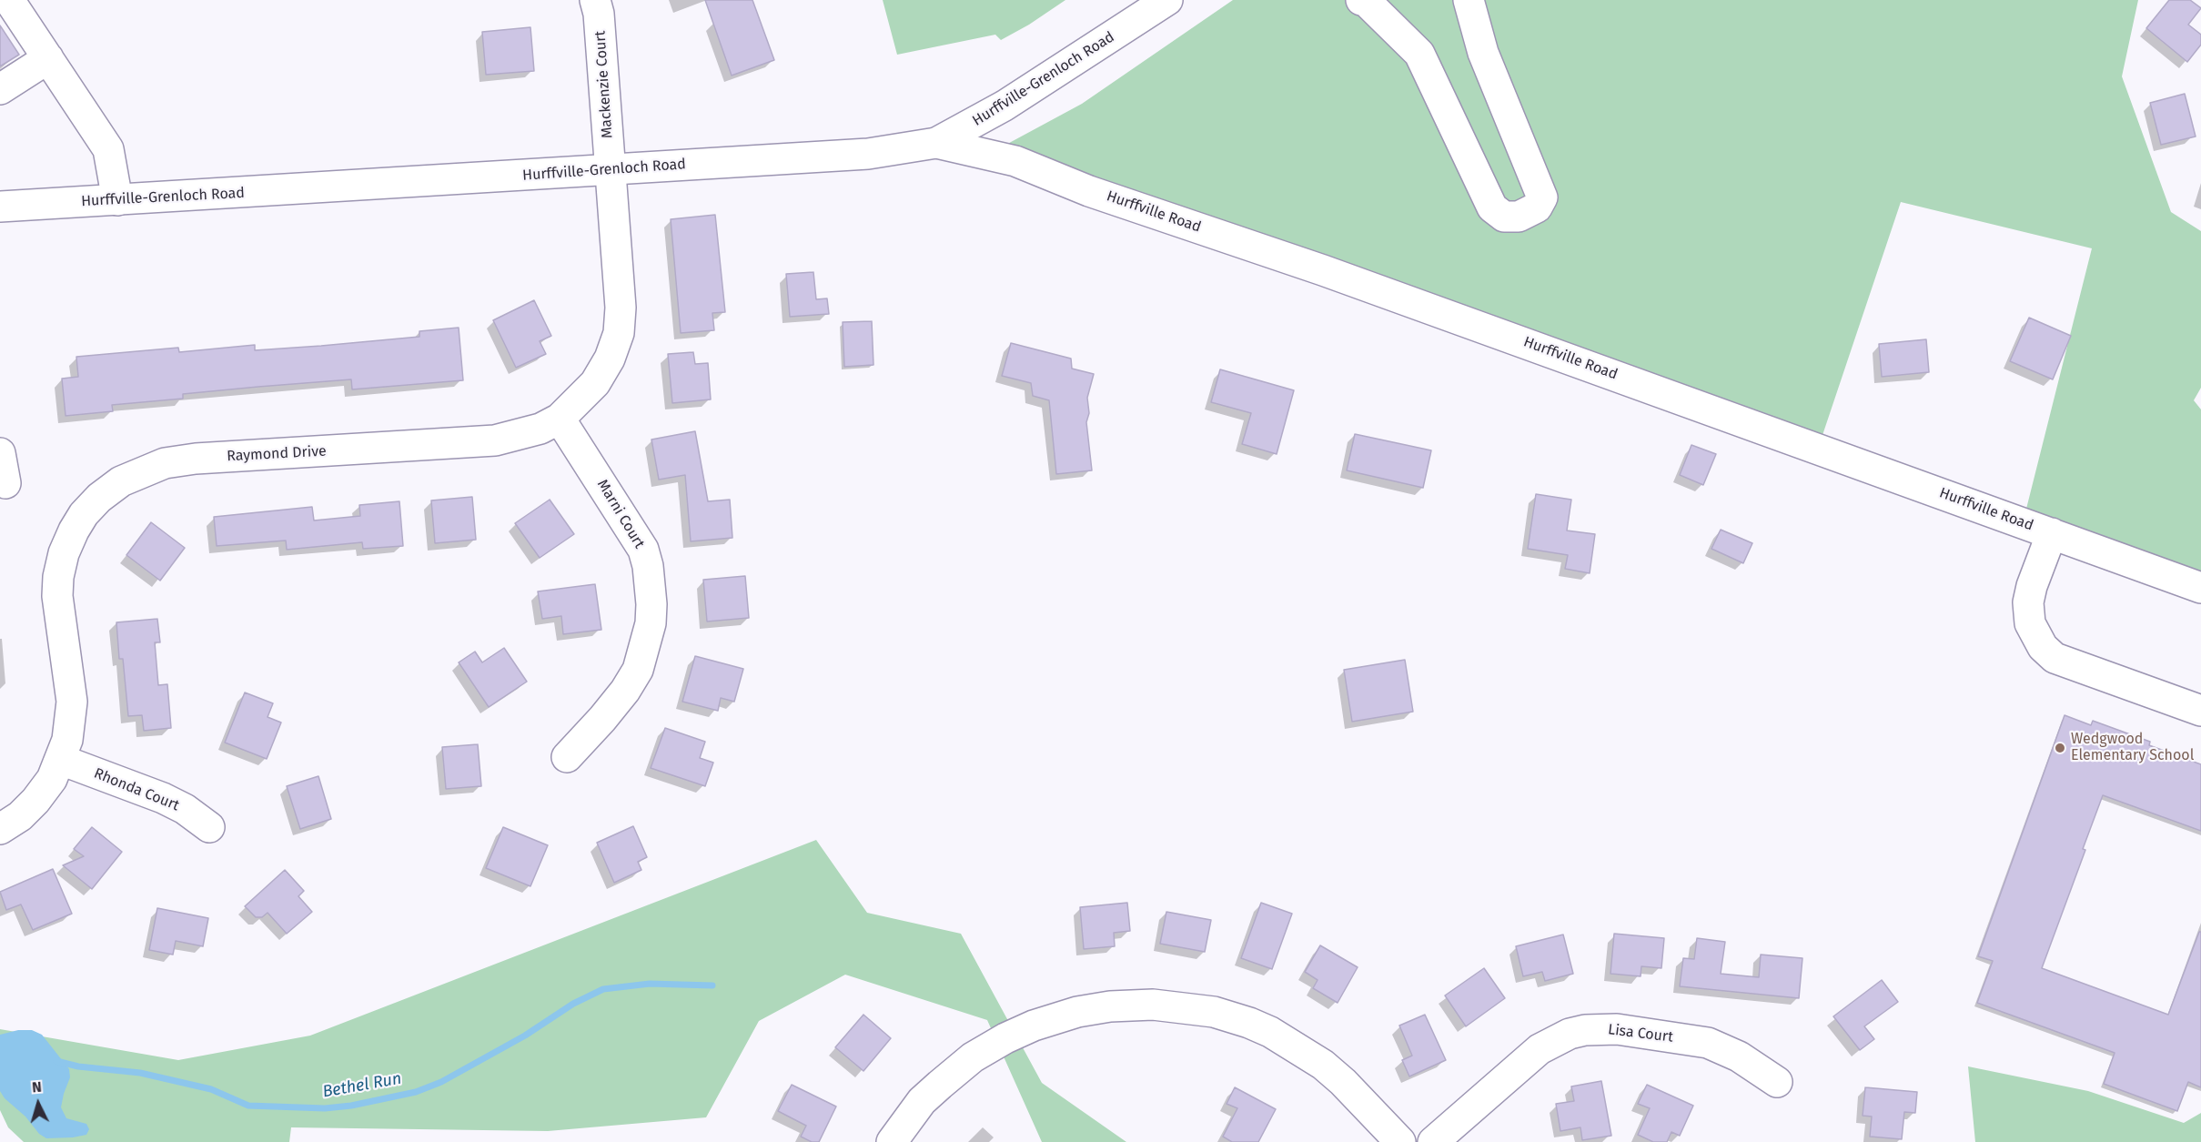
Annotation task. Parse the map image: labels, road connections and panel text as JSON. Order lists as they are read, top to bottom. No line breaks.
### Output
{"streets":{"street":["Hurffville-Grenloch Road","Mackenzie Court","Hurffville Road","Raymond Drive","Marni Court","Rhonda Court","Lisa Court"]},"crossings":[["Hurffville-Grenloch Road","Mackenzie Court"],["Hurffville-Grenloch Road","Hurffville Road"],["Hurffville-Grenloch Road","Raymond Drive"],["Mackenzie Court","Raymond Drive"],["Raymond Drive","Marni Court"],["Raymond Drive","Rhonda Court"]],"water":["Bethel Run"],"places":["Wedgwood Elementary School"],"north":"top"}
